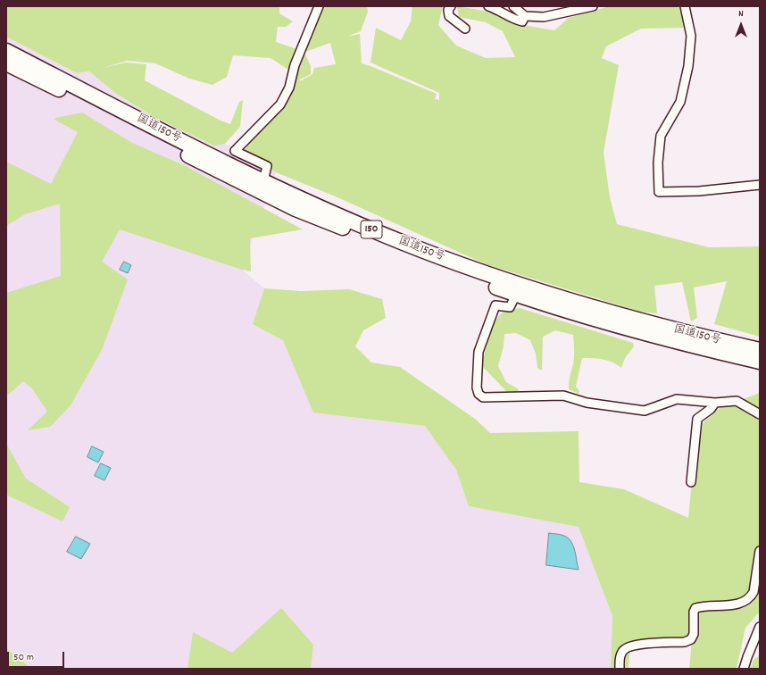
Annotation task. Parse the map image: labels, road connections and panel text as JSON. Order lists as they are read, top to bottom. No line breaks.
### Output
{"streets":{"highway":["国道150号","150"]},"scale_bar":"50 m","north":"top"}
